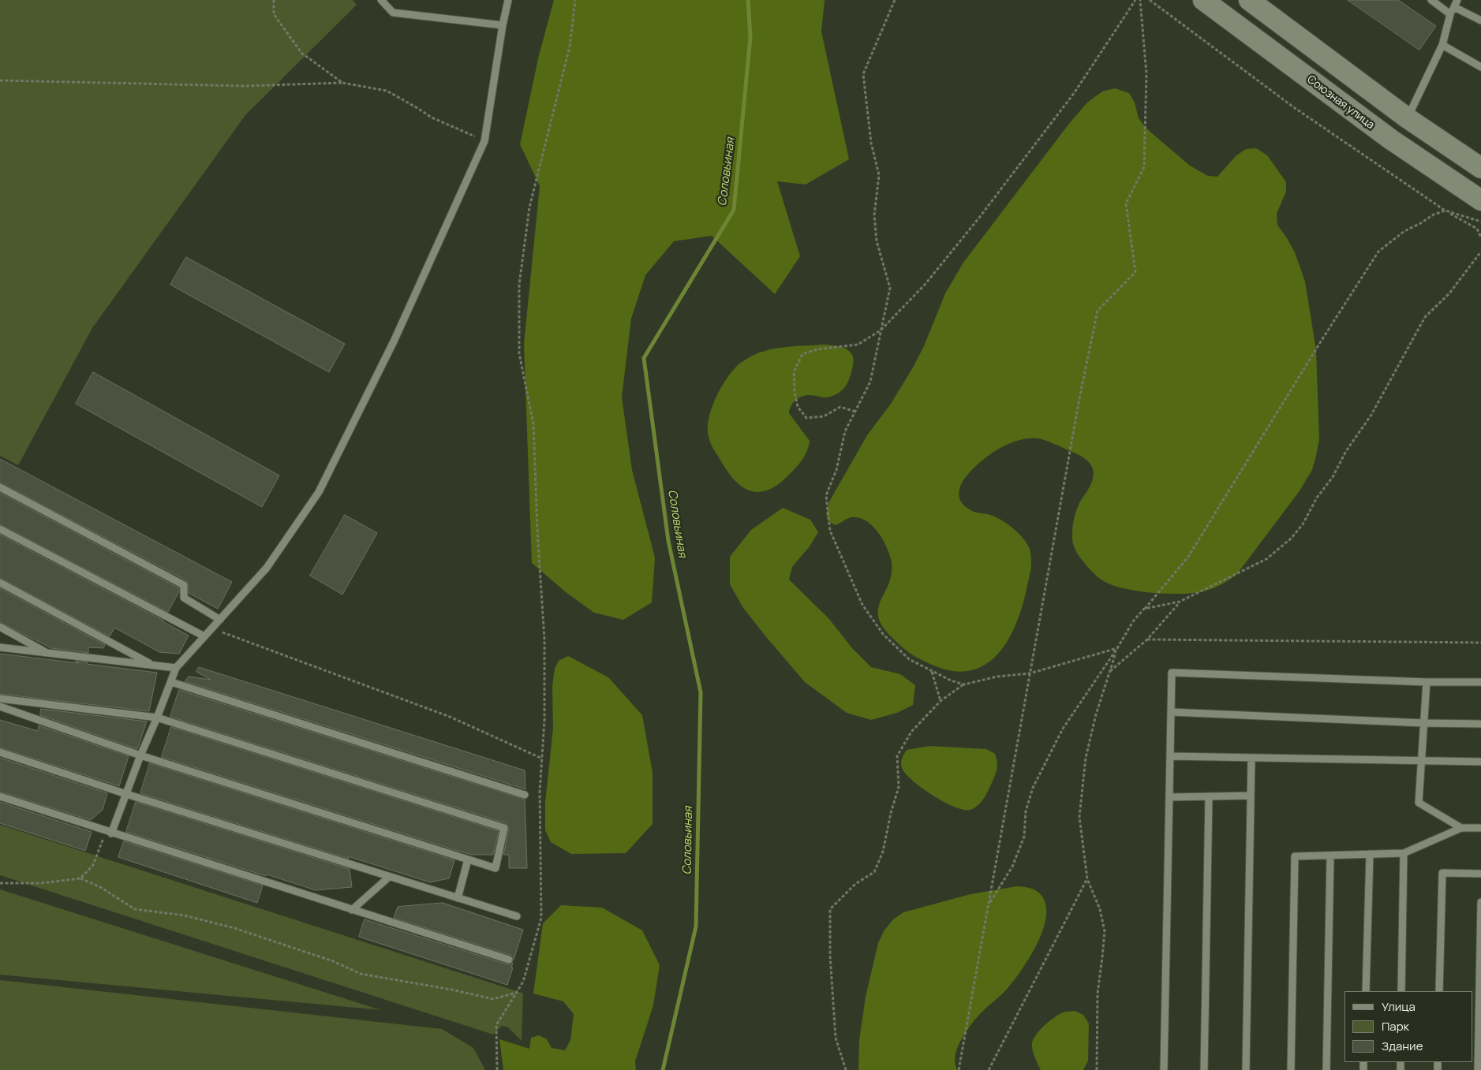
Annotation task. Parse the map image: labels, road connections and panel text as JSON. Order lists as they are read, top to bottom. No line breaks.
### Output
{"streets":{"main road":["Союзная улица"]},"water":["Соловьиная"],"legend":["Улица","Парк","Здание"]}
